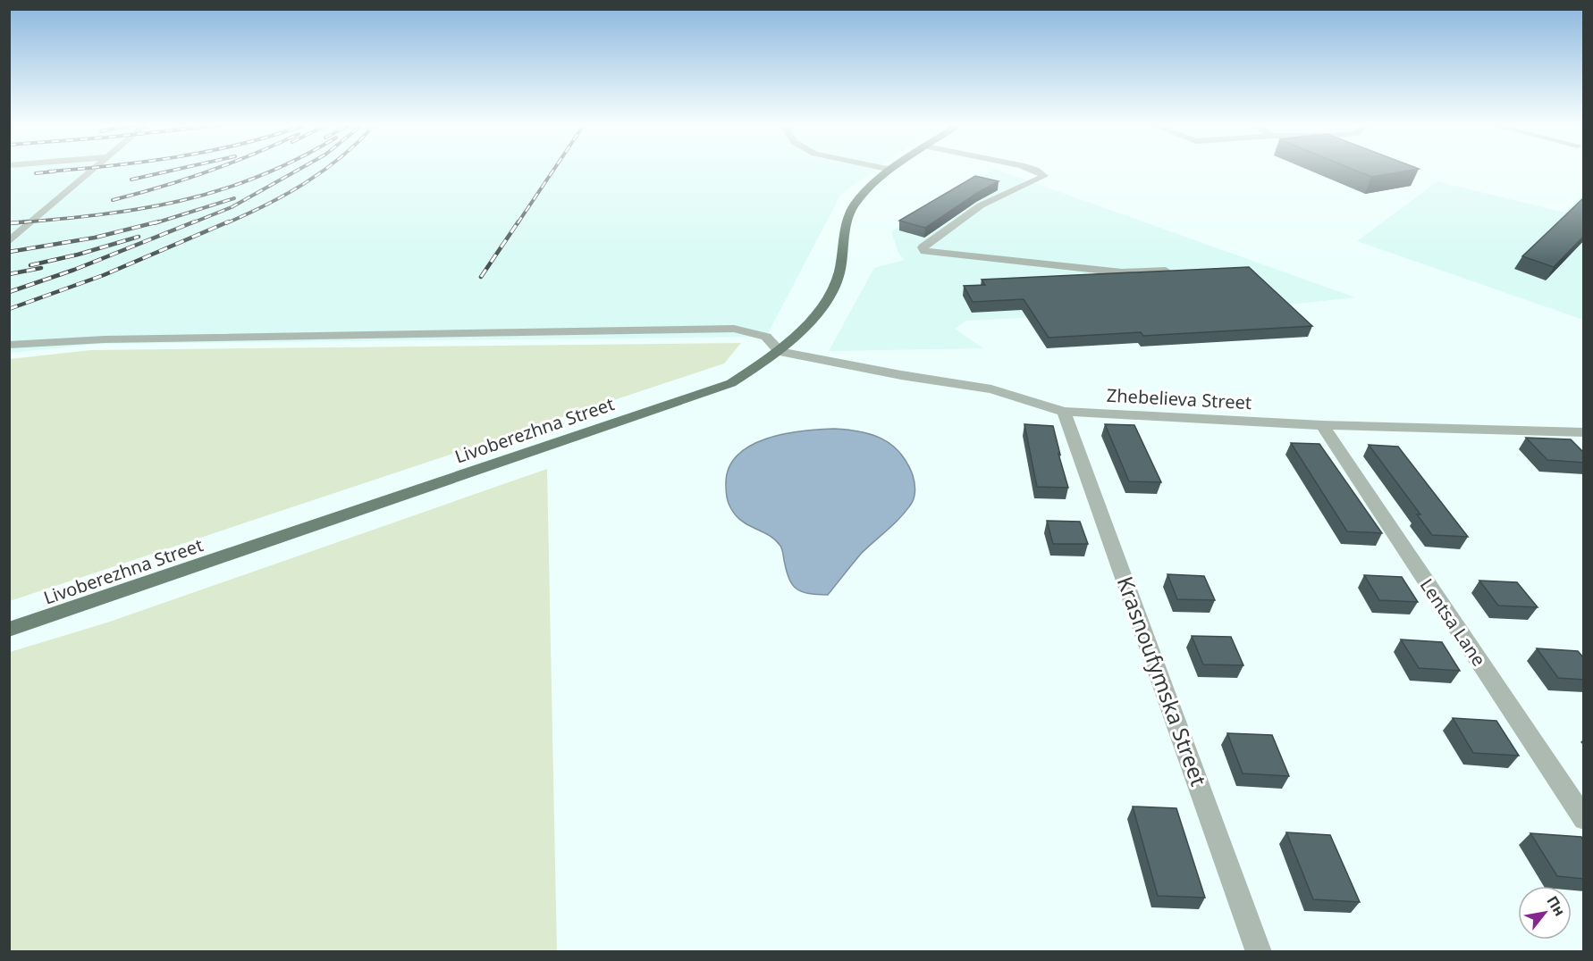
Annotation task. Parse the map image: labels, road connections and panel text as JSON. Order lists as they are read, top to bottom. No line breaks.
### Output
{"streets":{"main road":["Livoberezhna Street"],"street":["Zhebelieva Street","Lentsa Lane","Krasnoufymska Street"]},"crossings":[["Zhebelieva Street","Livoberezhna Street"],["Zhebelieva Street","Lentsa Lane"],["Zhebelieva Street","Krasnoufymska Street"]],"north":"top right"}
